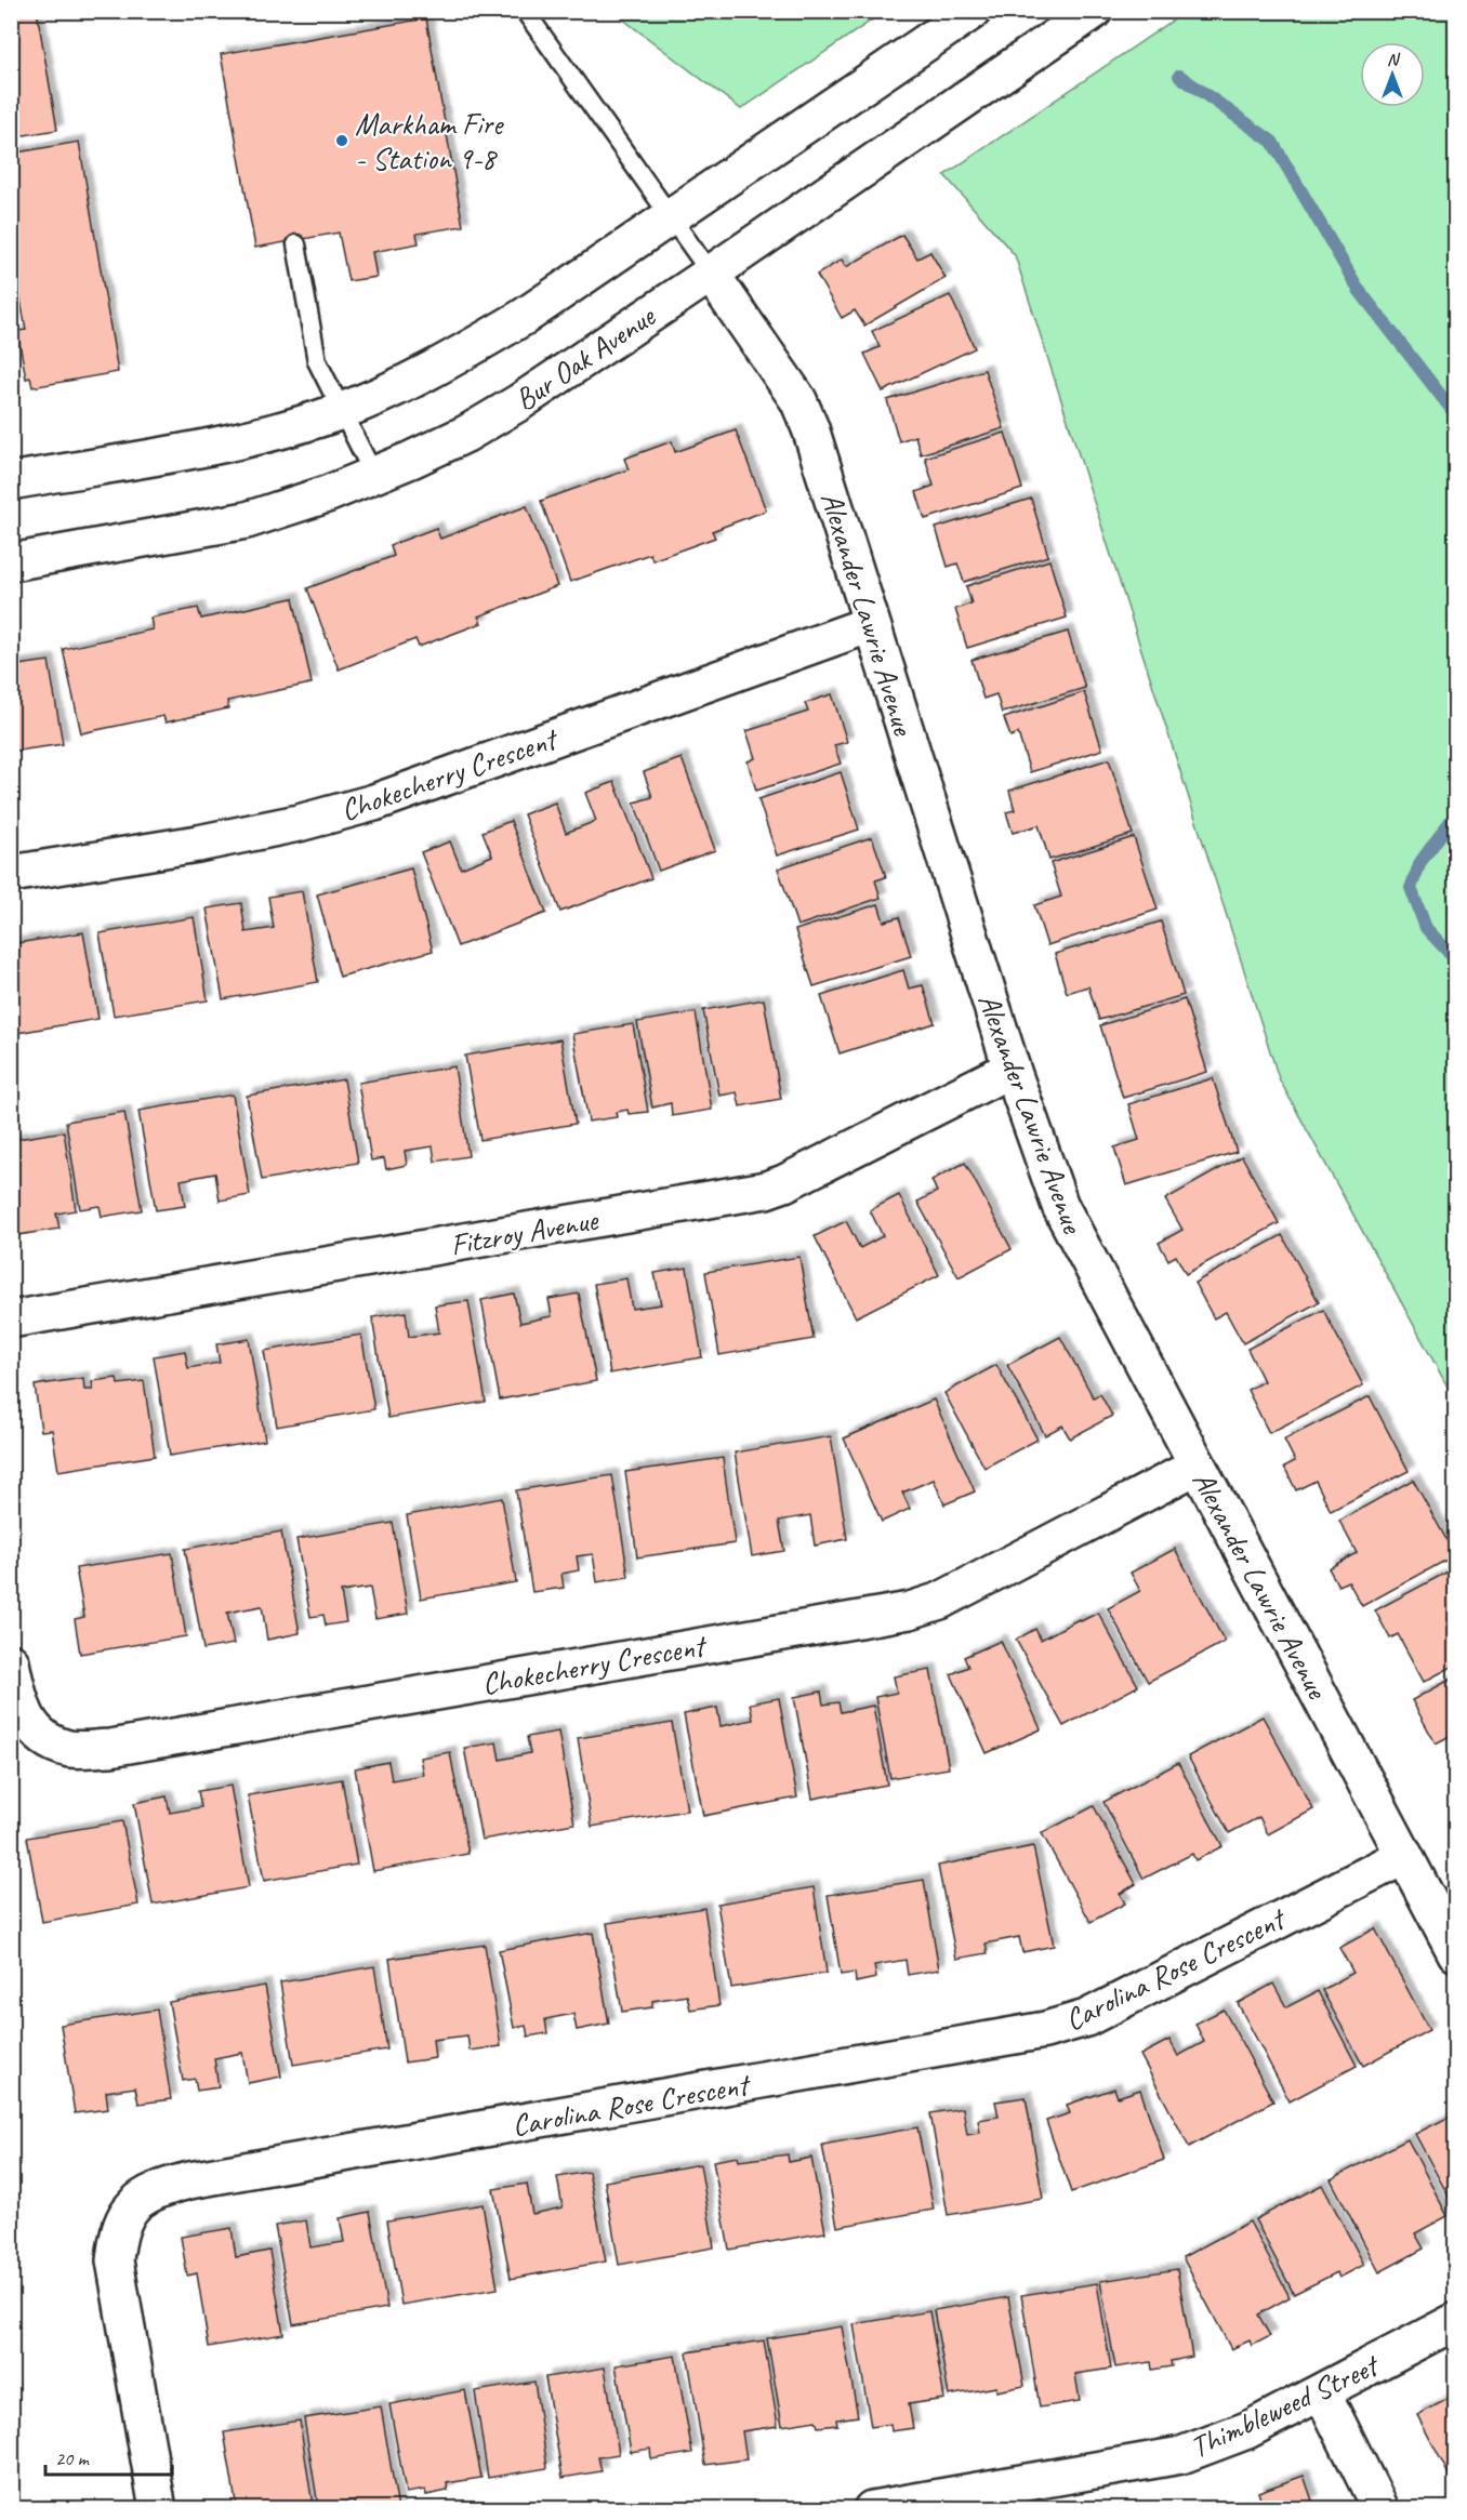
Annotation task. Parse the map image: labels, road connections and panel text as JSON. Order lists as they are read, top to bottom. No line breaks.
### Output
{"streets":{"street":["Bur Oak Avenue","Alexander Lawrie Avenue","Chokecherry Crescent","Fitzroy Avenue","Carolina Rose Crescent","Thimbleweed Street"]},"crossings":[["Bur Oak Avenue","Alexander Lawrie Avenue"],["Alexander Lawrie Avenue","Chokecherry Crescent"],["Alexander Lawrie Avenue","Fitzroy Avenue"],["Alexander Lawrie Avenue","Carolina Rose Crescent"]],"places":["Markham Fire - Station 9-8"],"scale_bar":"20 m","north":"top"}
